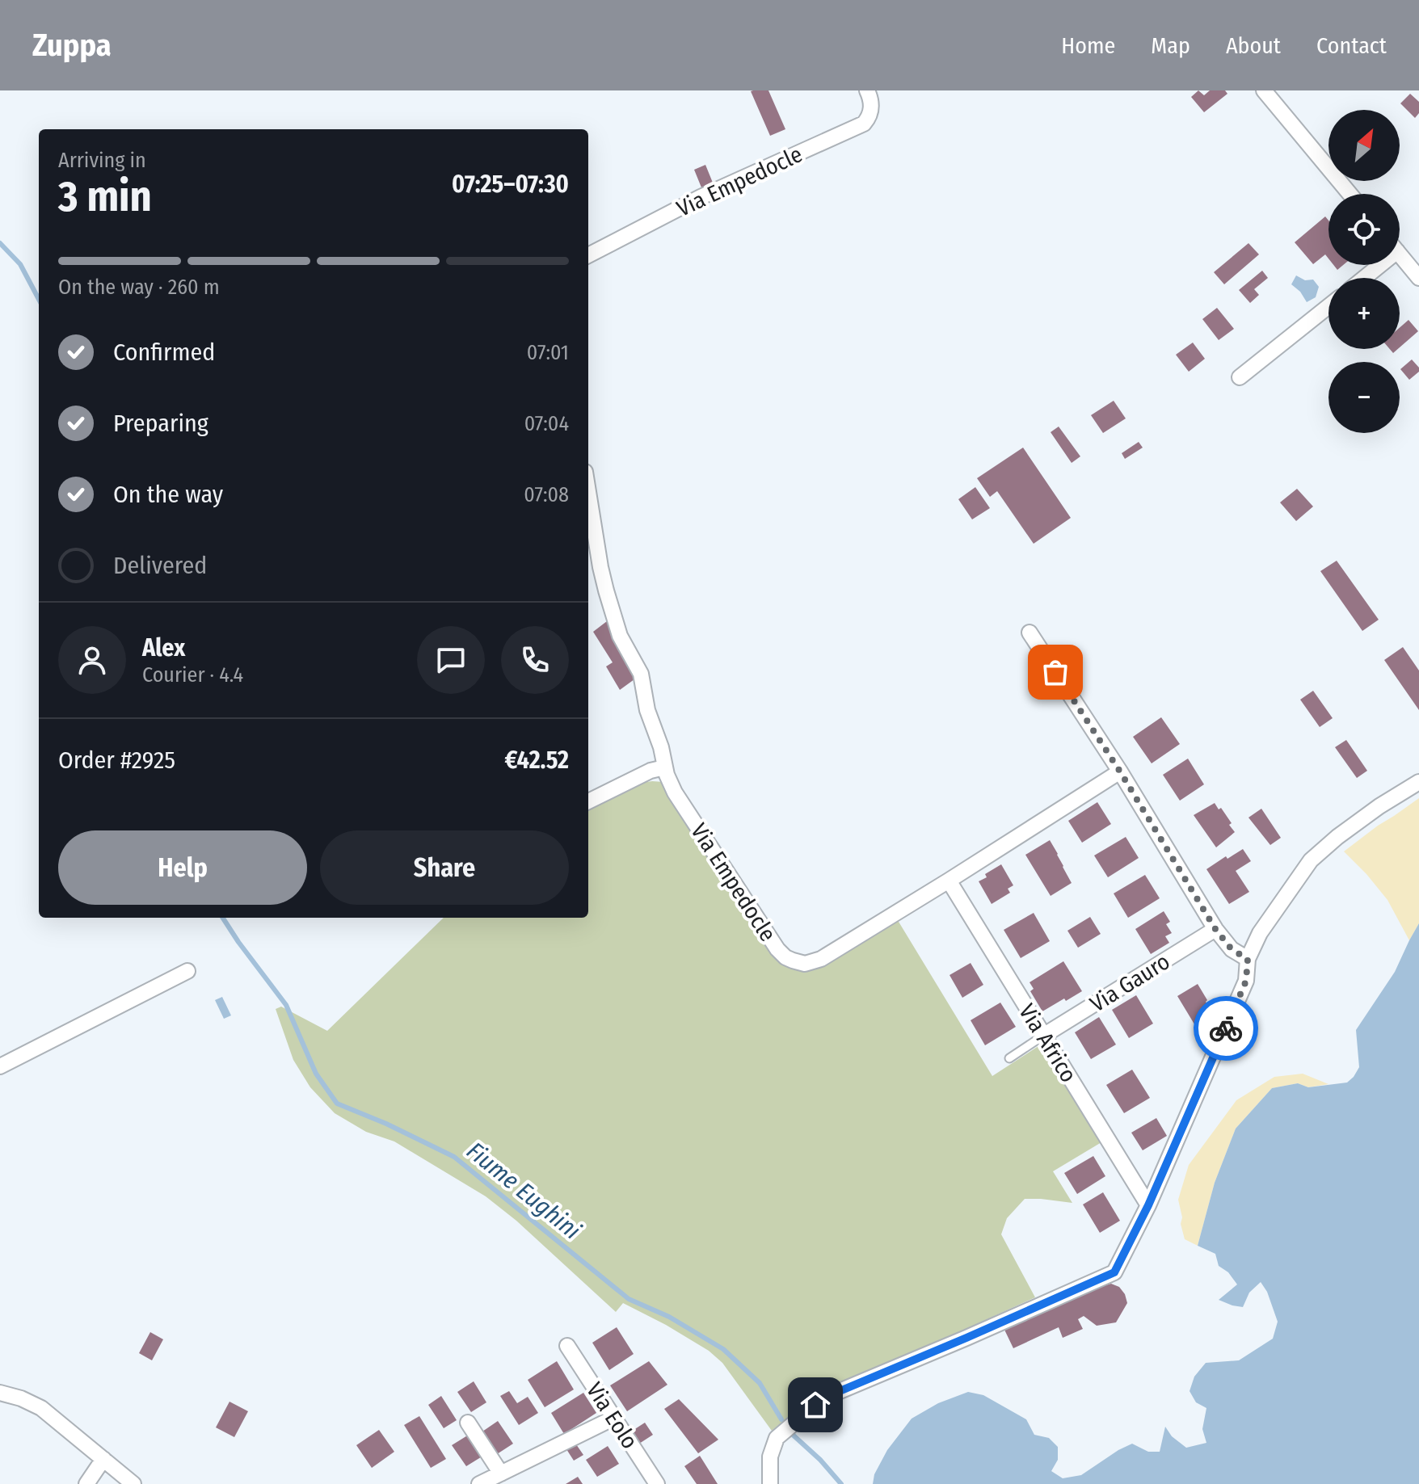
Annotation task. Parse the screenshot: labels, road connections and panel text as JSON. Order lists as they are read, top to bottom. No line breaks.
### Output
{"streets":{"street":["Via Empedocle","Via Gauro","Via Africo","Via Eolo"]},"crossings":[["Via Empedocle","Via Africo"],["Via Gauro","Via Africo"]],"water":["Fiume Eughini"],"north":"top right","page":{"header":"Zuppa","nav":["Home","Map","About","Contact"],"map_buttons":["+","−"],"heading":["3 min","Arriving in","07:25–07:30"],"panel":["Alex","Courier · 4.4","Order #2925","€42.52"],"bar":"On the way · 260 m","list":[["Confirmed","07:01"],["Preparing","07:04"],["On the way","07:08"],"Delivered"],"buttons":["Help","Share"]}}
